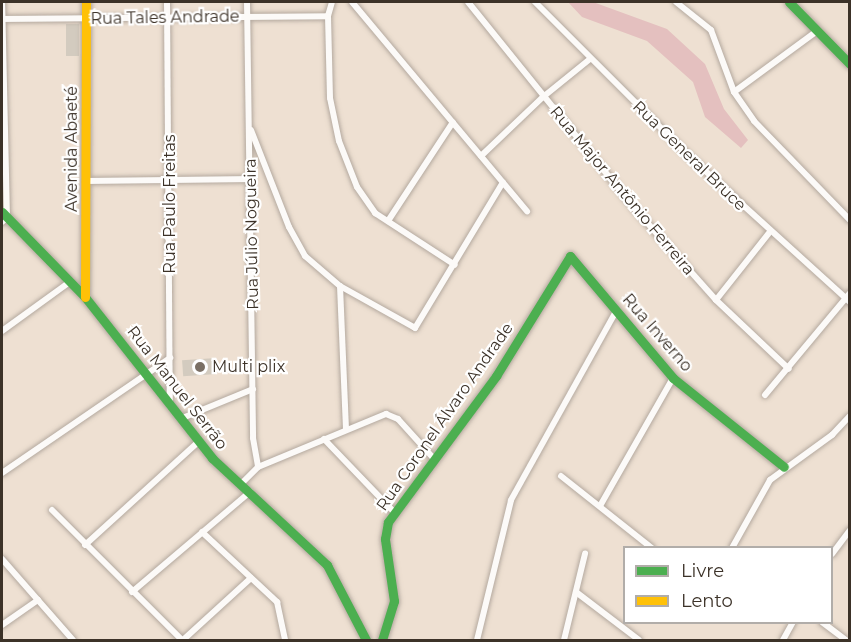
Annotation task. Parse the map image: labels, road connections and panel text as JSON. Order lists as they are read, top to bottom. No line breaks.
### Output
{"streets":{"street":["Rua Tales Andrade","Avenida Abaeté","Rua General Bruce","Rua Major Antônio Ferreira","Rua Paulo Freitas","Rua Júlio Nogueira","Rua Inverno","Rua Manuel Serrão","Rua Coronel Álvaro Andrade"]},"crossings":[["Rua Tales Andrade","Avenida Abaeté"],["Rua Tales Andrade","Rua Paulo Freitas"],["Rua Tales Andrade","Rua Júlio Nogueira"],["Avenida Abaeté","Rua Manuel Serrão"],["Rua Paulo Freitas","Rua Manuel Serrão"],["Rua Inverno","Rua Coronel Álvaro Andrade"]],"places":["Multi plix"],"legend":["Livre","Lento"]}
